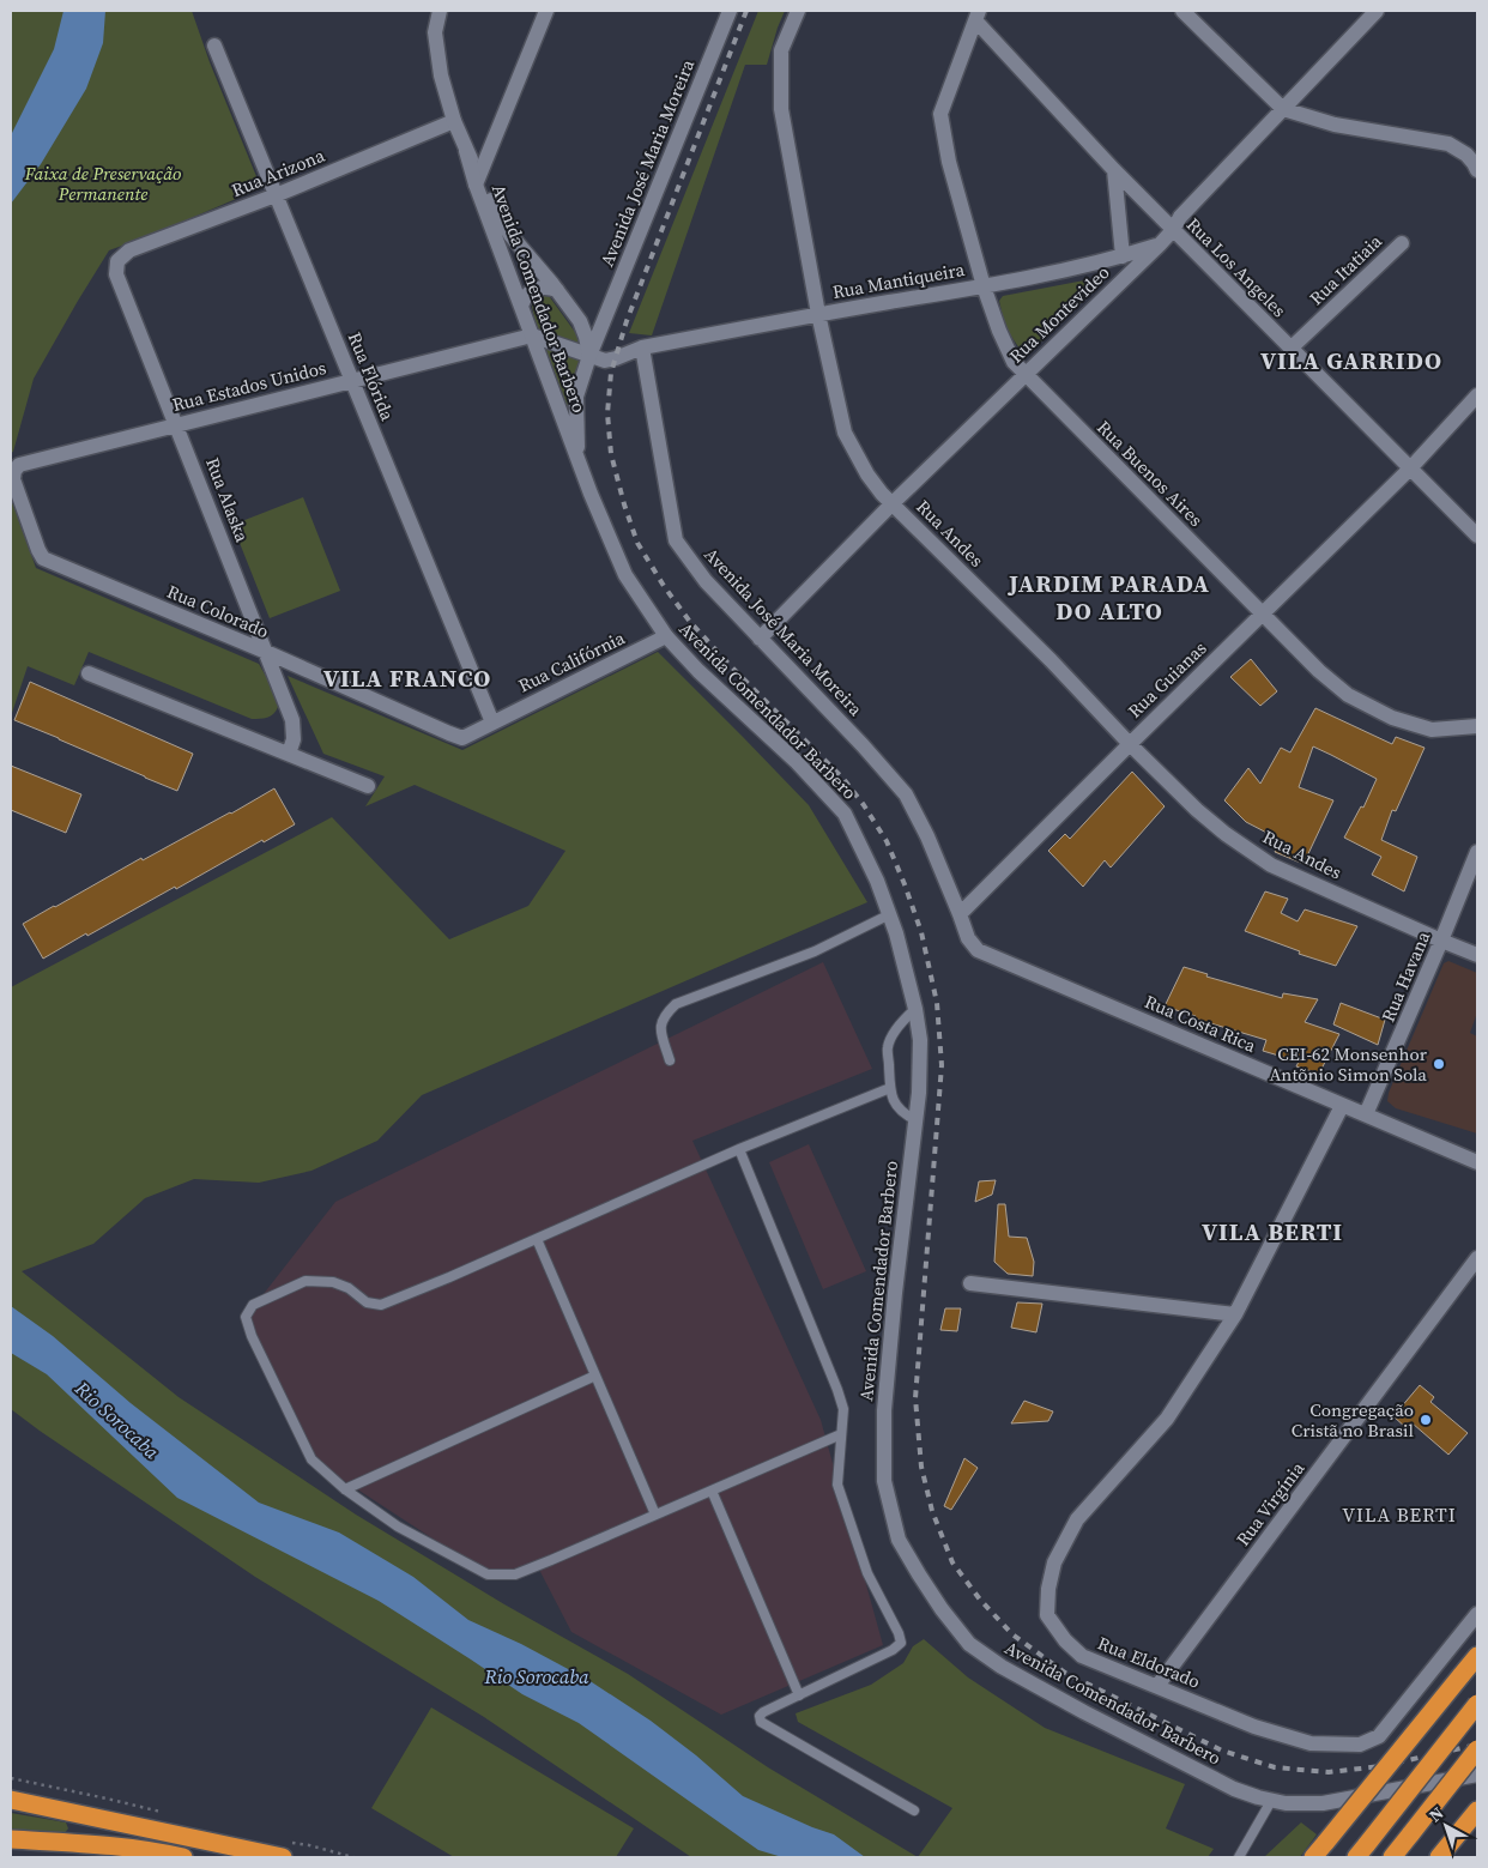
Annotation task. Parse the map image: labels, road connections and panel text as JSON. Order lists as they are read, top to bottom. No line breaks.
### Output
{"streets":{"street":["Avenida José Maria Moreira","Rua Arizona","Rua Los Angeles","Rua Itatiaia","Rua Mantiqueira","Avenida Comendador Barbero","Rua Montevideo","Rua Flórida","Rua Estados Unidos","Rua Buenos Aires","Rua Alaska","Rua Andes","Rua Colorado","Rua Califórnia","Rua Guianas","Rua Havana","Rua Costa Rica","Rua Virgínia","Rua Eldorado"]},"crossings":[["Avenida José Maria Moreira","Rua Mantiqueira"],["Avenida José Maria Moreira","Avenida Comendador Barbero"],["Avenida José Maria Moreira","Rua Montevideo"],["Avenida José Maria Moreira","Rua Guianas"],["Avenida José Maria Moreira","Rua Costa Rica"],["Rua Arizona","Avenida Comendador Barbero"],["Rua Arizona","Rua Flórida"],["Rua Arizona","Rua Alaska"],["Rua Los Angeles","Rua Itatiaia"],["Rua Los Angeles","Rua Montevideo"],["Rua Los Angeles","Rua Buenos Aires"],["Rua Los Angeles","Rua Guianas"],["Rua Mantiqueira","Rua Montevideo"],["Rua Mantiqueira","Rua Buenos Aires"],["Rua Mantiqueira","Rua Andes"],["Avenida Comendador Barbero","Rua Estados Unidos"],["Avenida Comendador Barbero","Rua Califórnia"],["Rua Montevideo","Rua Buenos Aires"],["Rua Montevideo","Rua Andes"],["Rua Flórida","Rua Estados Unidos"],["Rua Flórida","Rua Califórnia"],["Rua Estados Unidos","Rua Alaska"],["Rua Estados Unidos","Rua Colorado"],["Rua Buenos Aires","Rua Guianas"],["Rua Alaska","Rua Colorado"],["Rua Andes","Rua Guianas"],["Rua Andes","Rua Havana"],["Rua Colorado","Rua Califórnia"],["Rua Guianas","Rua Costa Rica"],["Rua Havana","Rua Costa Rica"],["Rua Costa Rica","Rua Eldorado"],["Rua Virgínia","Rua Eldorado"]],"districts":["VILA GARRIDO","JARDIM PARADA DO ALTO","VILA FRANCO","VILA BERTI","VILA BERTI"],"water":["Rio Sorocaba"],"parks":["Faixa de Preservação Permanente"],"places":["CEI-62 Monsenhor Antõnio Simon Sola","Congregação Cristã no Brasil"],"north":"top left"}
